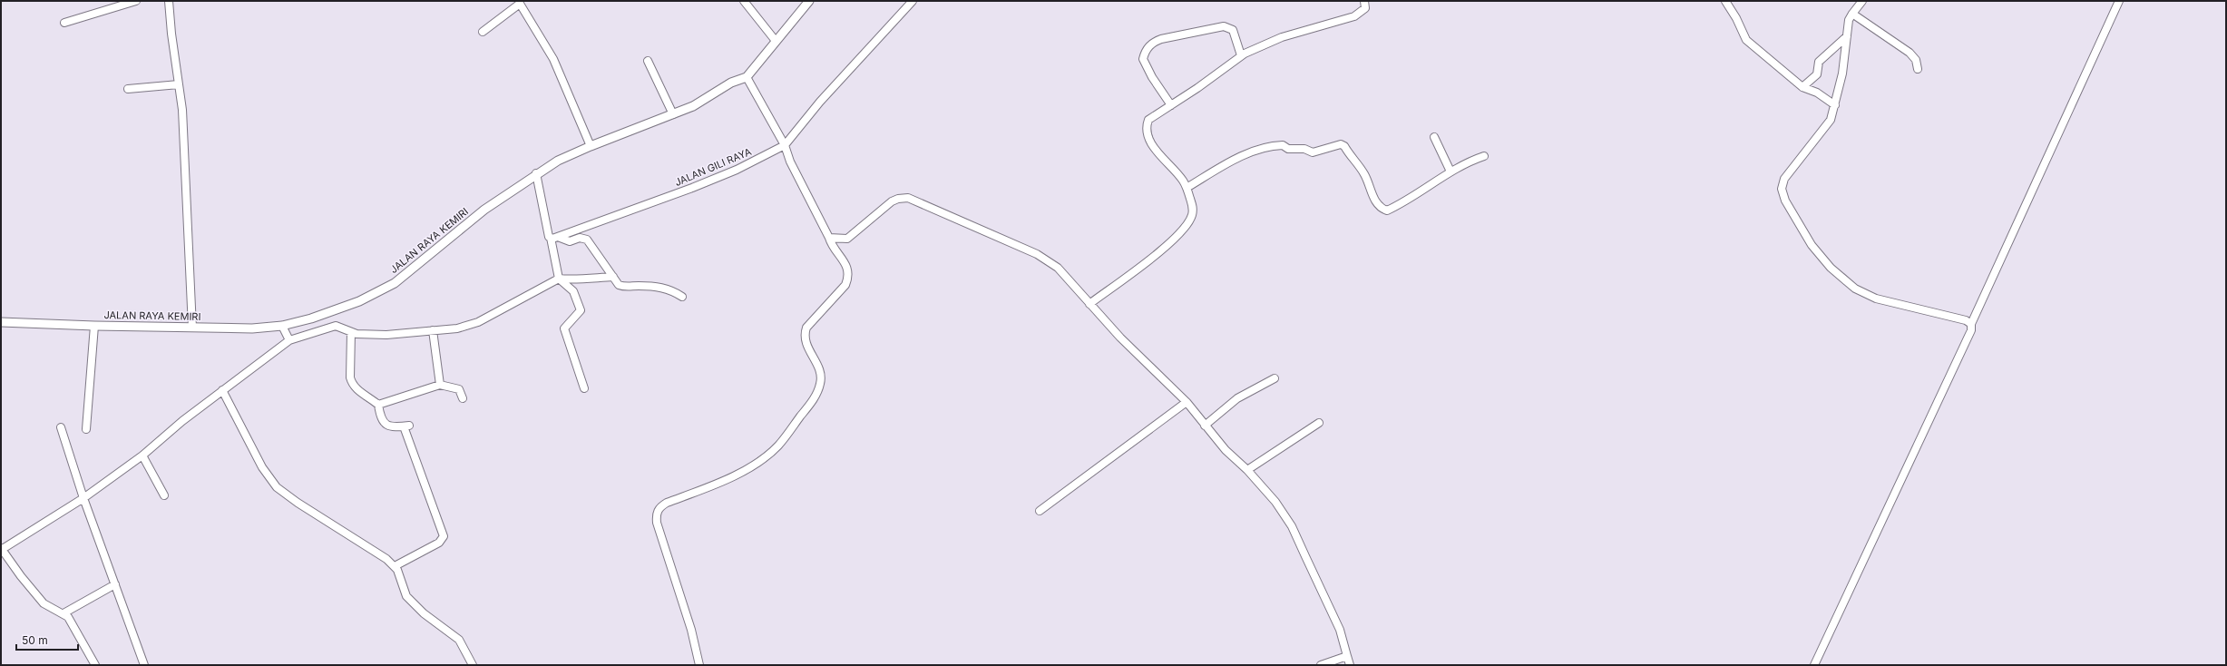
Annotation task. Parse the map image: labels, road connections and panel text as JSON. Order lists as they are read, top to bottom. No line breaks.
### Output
{"streets":{"street":["JALAN GILI RAYA","JALAN RAYA KEMIRI"]},"scale_bar":"50 m"}
